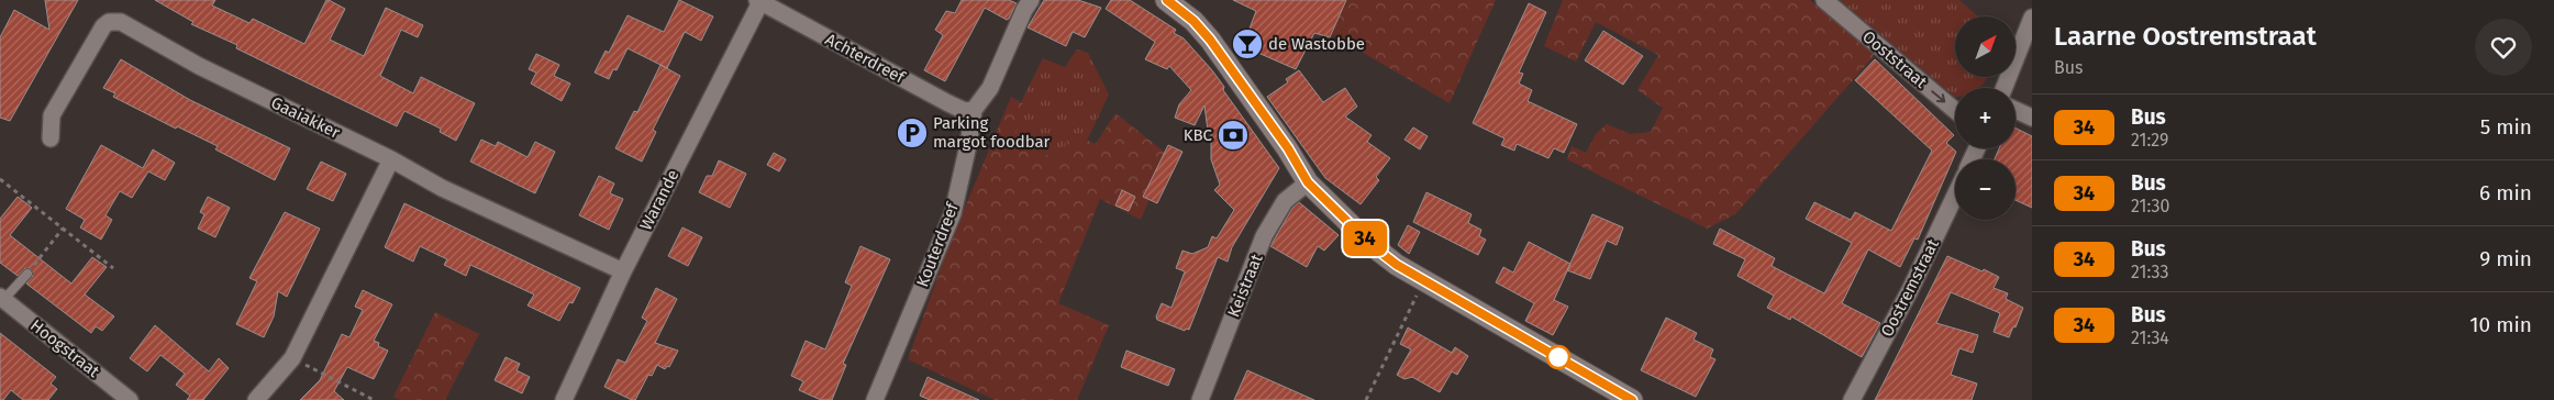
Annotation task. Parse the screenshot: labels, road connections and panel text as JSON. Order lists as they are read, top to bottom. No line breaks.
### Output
{"streets":{"street":["Achterdreef","Ooststraat","Gaaiakker","Warande","Kouterdreef","Keistraat","Oostremstraat","Hoogstraat"]},"crossings":[["Achterdreef","Warande"],["Achterdreef","Kouterdreef"],["Gaaiakker","Warande"]],"one_way":["Ooststraat"],"places":{"bar":["de Wastobbe"],"parking":["Parking margot foodbar"],"bank":["KBC"]},"lines":["bus line 34"],"north":"top right","page":{"on_map":"34","heading":["Laarne Oostremstraat","Bus"],"map_buttons":["+","−"],"list":[{"mark":"34","name":"Bus","note":"21:29","value":"5 min"},{"mark":"34","name":"Bus","note":"21:30","value":"6 min"},{"mark":"34","name":"Bus","note":"21:33","value":"9 min"},{"mark":"34","name":"Bus","note":"21:34","value":"10 min"}]}}
